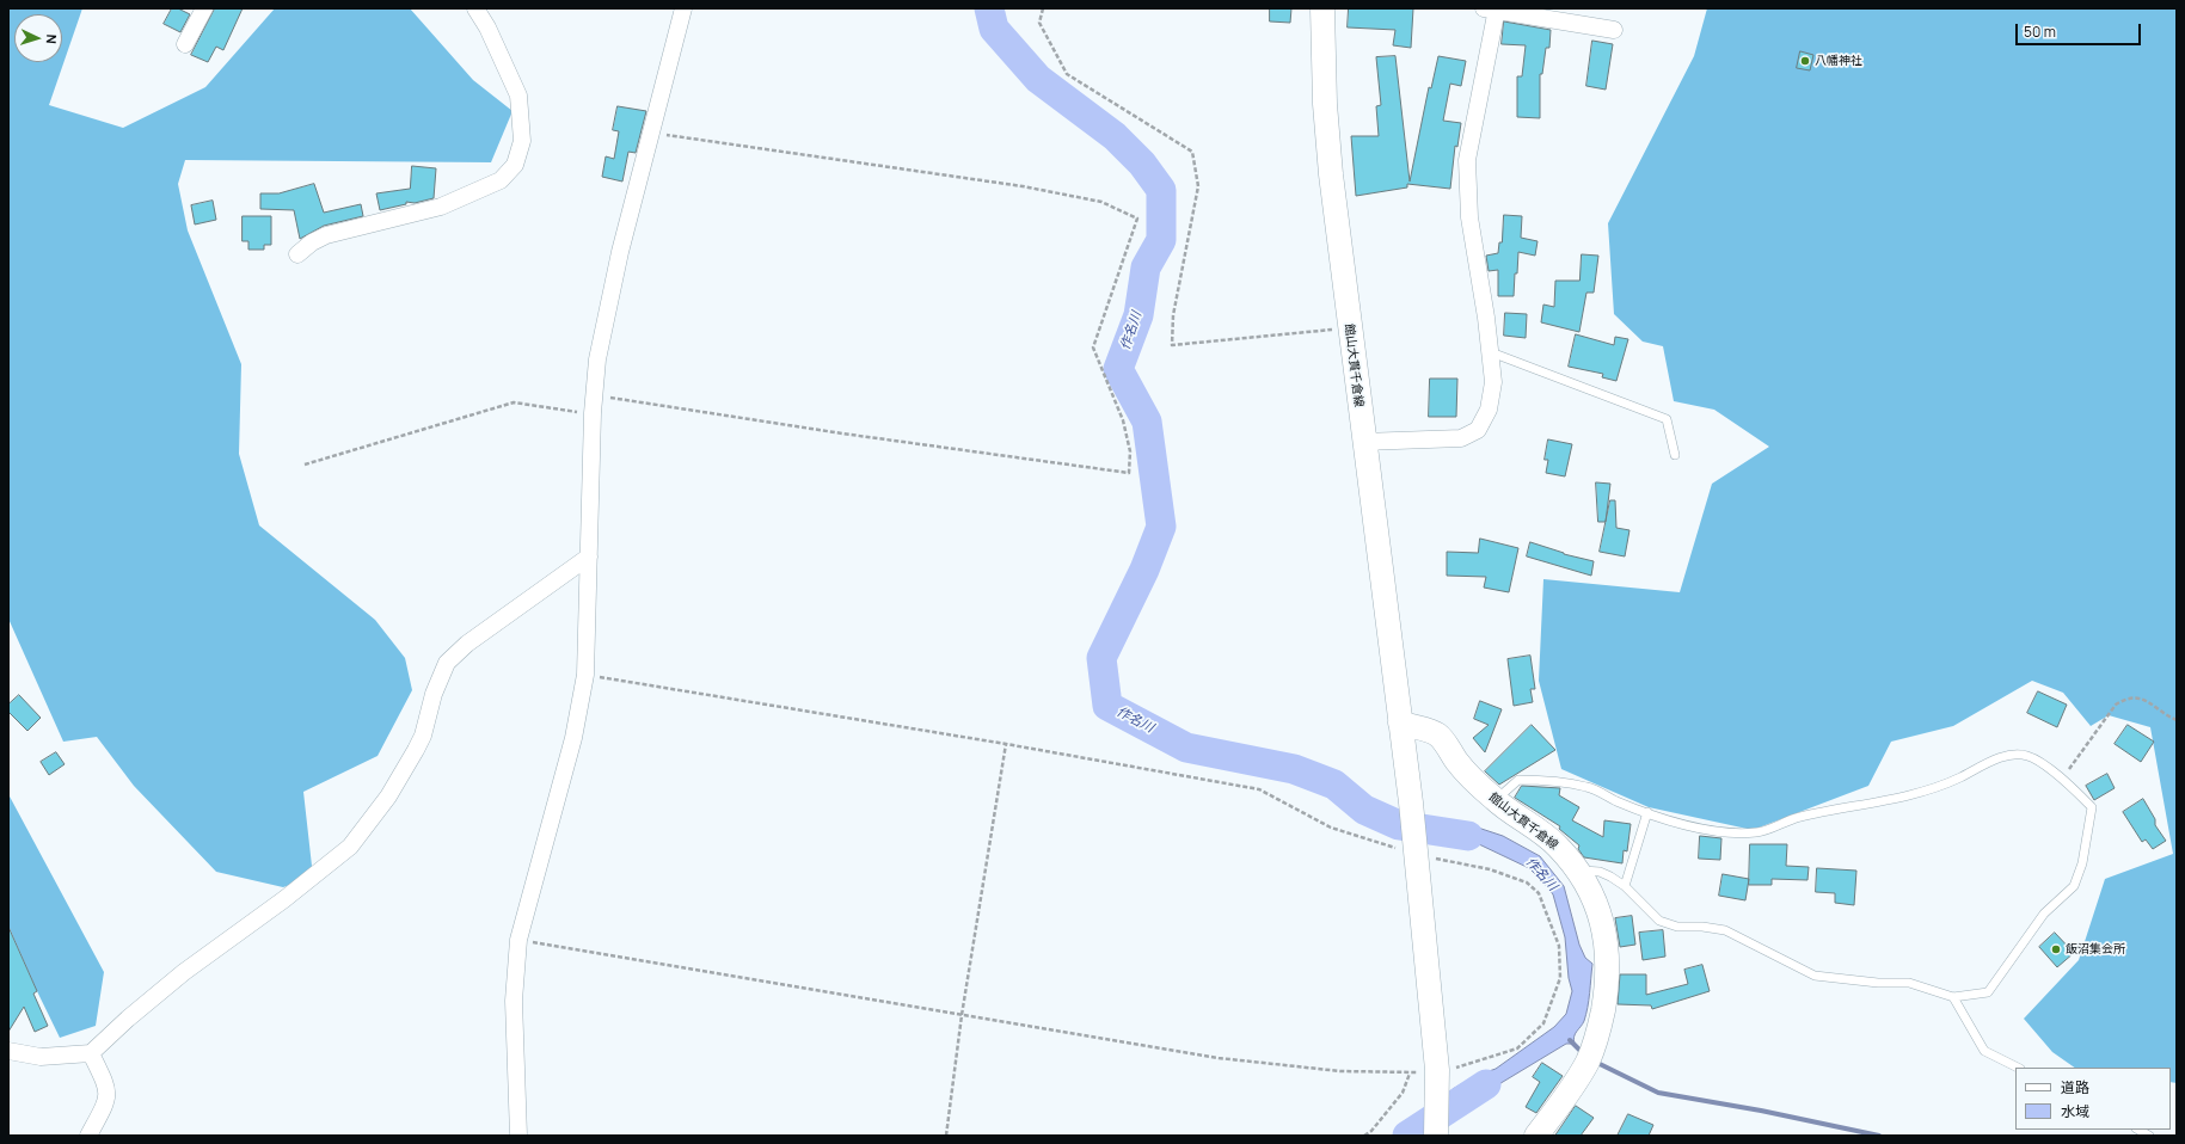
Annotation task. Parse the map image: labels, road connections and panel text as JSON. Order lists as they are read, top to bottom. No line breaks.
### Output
{"streets":{"main road":["館山大貫千倉線"]},"water":["作名川"],"places":["八幡神社","飯沼集会所"],"legend":["道路","水域"],"scale_bar":"50 m","north":"right"}
